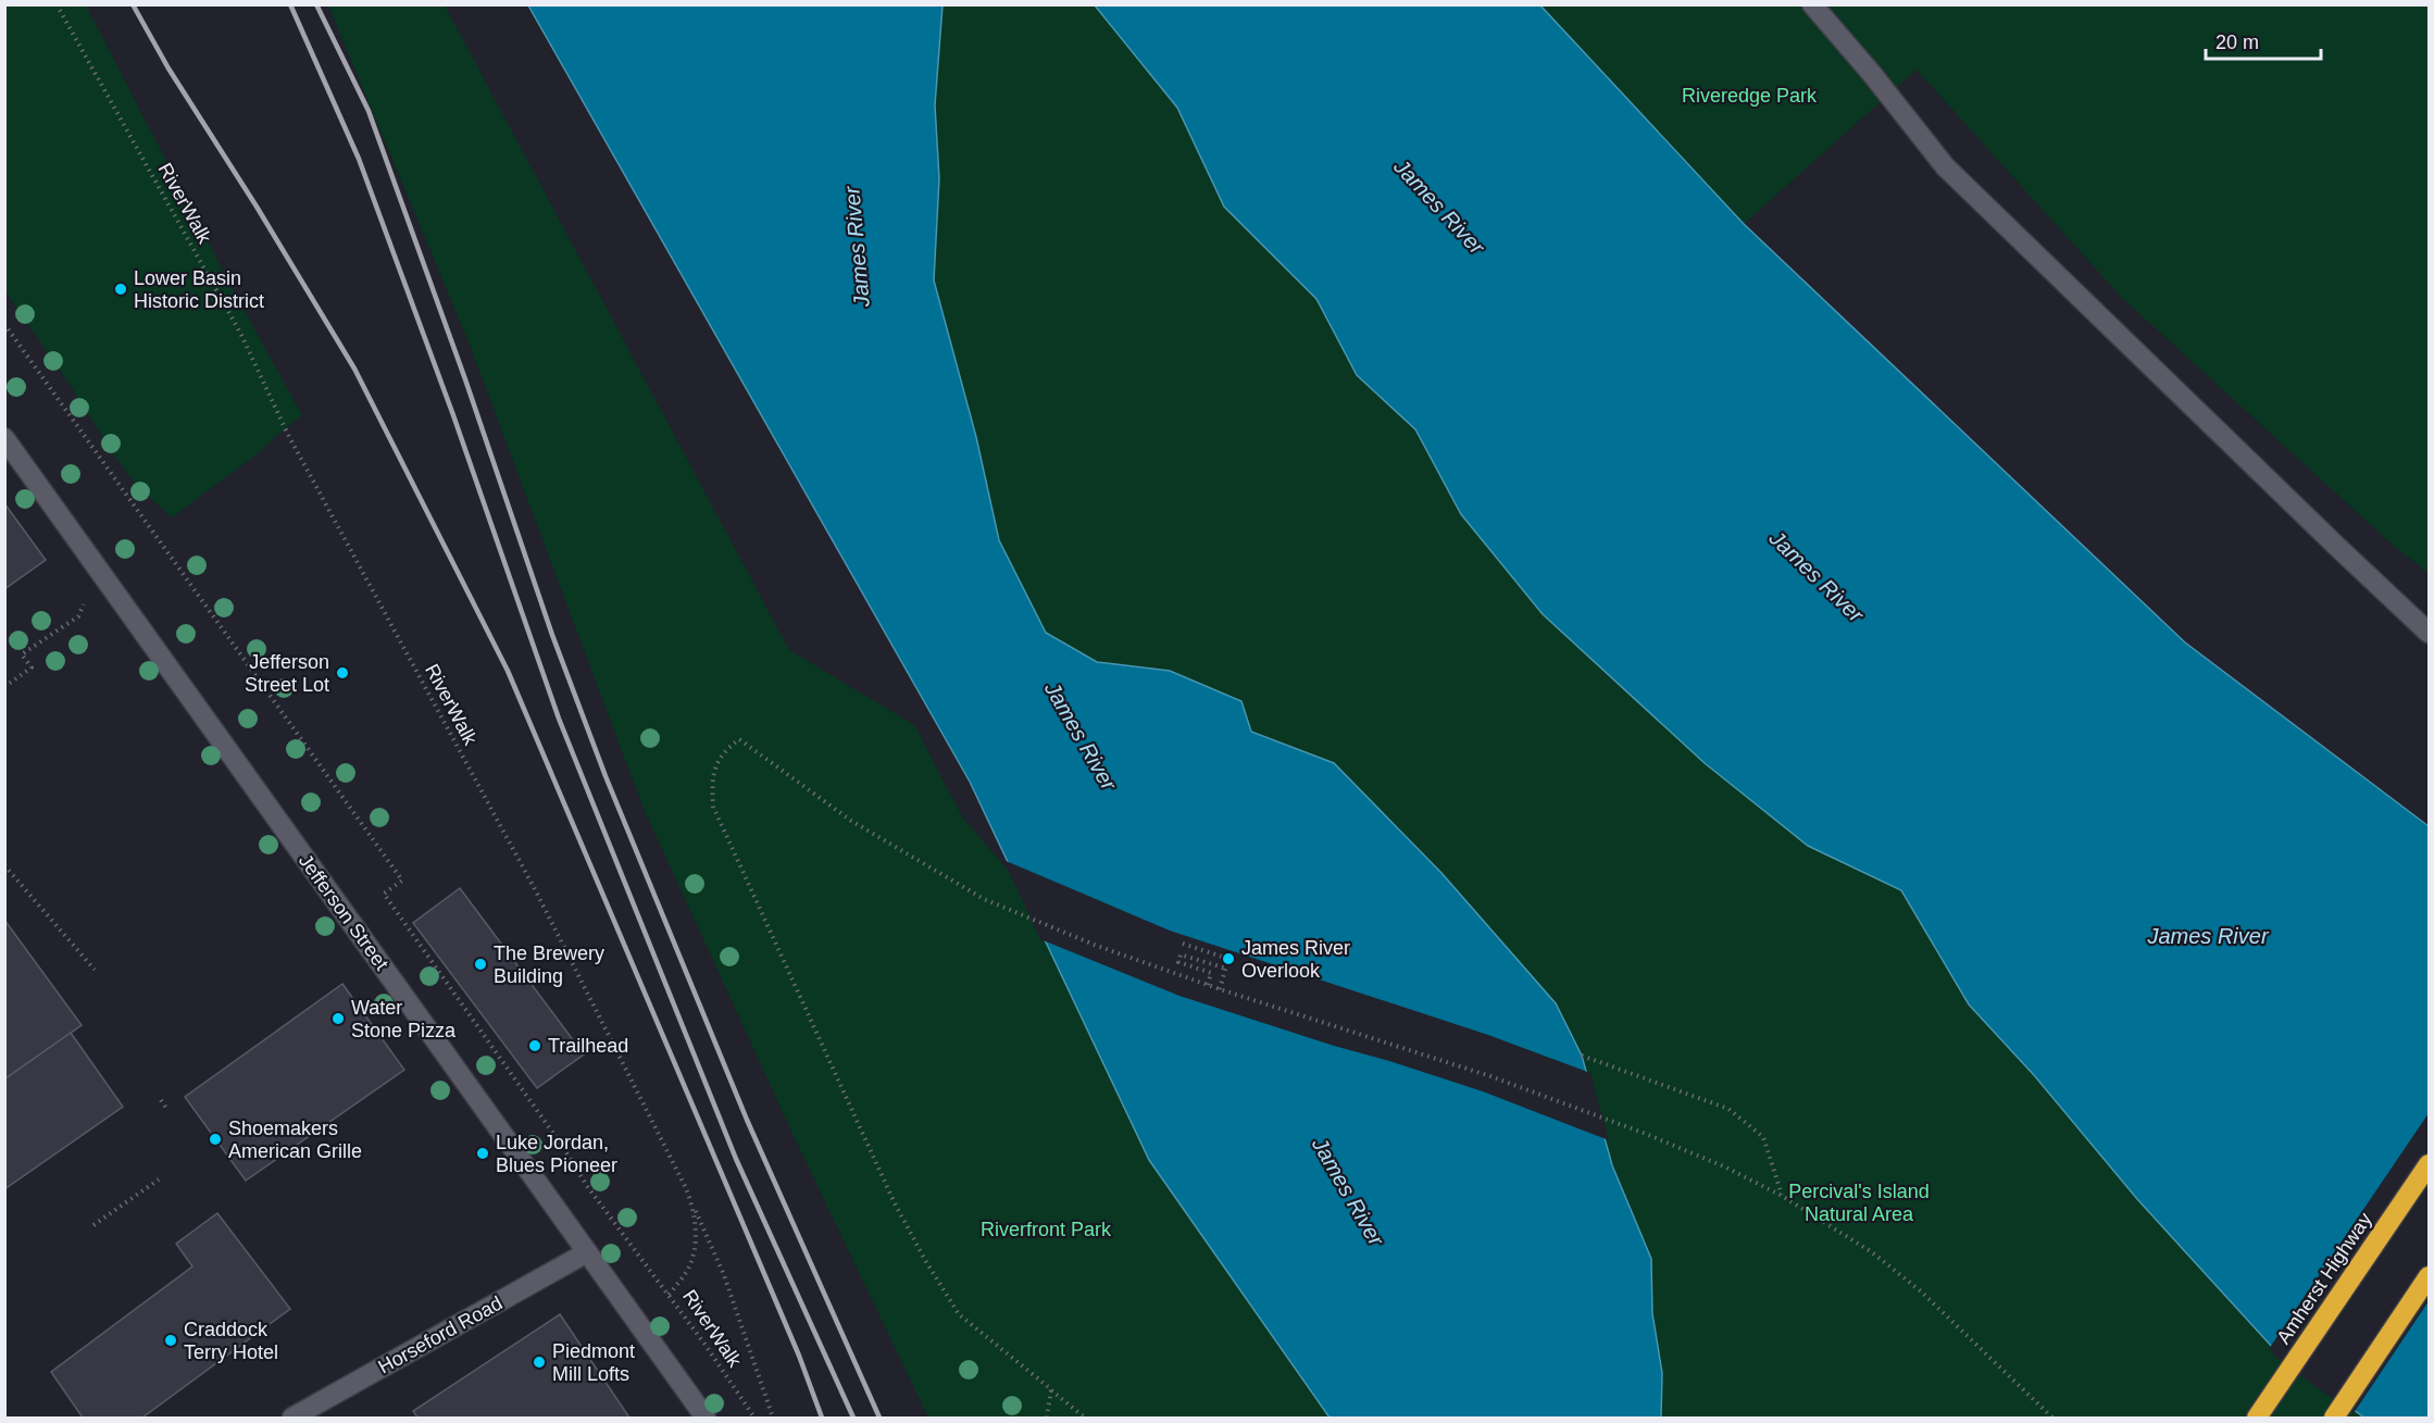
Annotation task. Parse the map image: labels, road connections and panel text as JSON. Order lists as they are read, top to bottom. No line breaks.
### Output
{"streets":{"highway":["Amherst Highway"],"street":["Jefferson Street","Horseford Road"],"path":["RiverWalk"]},"crossings":[["Jefferson Street","Horseford Road"]],"water":["James River"],"parks":["Riveredge Park","Percival's Island Natural Area","Riverfront Park"],"places":["Lower Basin Historic District","Jefferson Street Lot","James River Overlook","The Brewery Building","Water Stone Pizza","Trailhead","Shoemakers American Grille","Luke Jordan, Blues Pioneer","Craddock Terry Hotel","Piedmont Mill Lofts"],"scale_bar":"20 m"}
